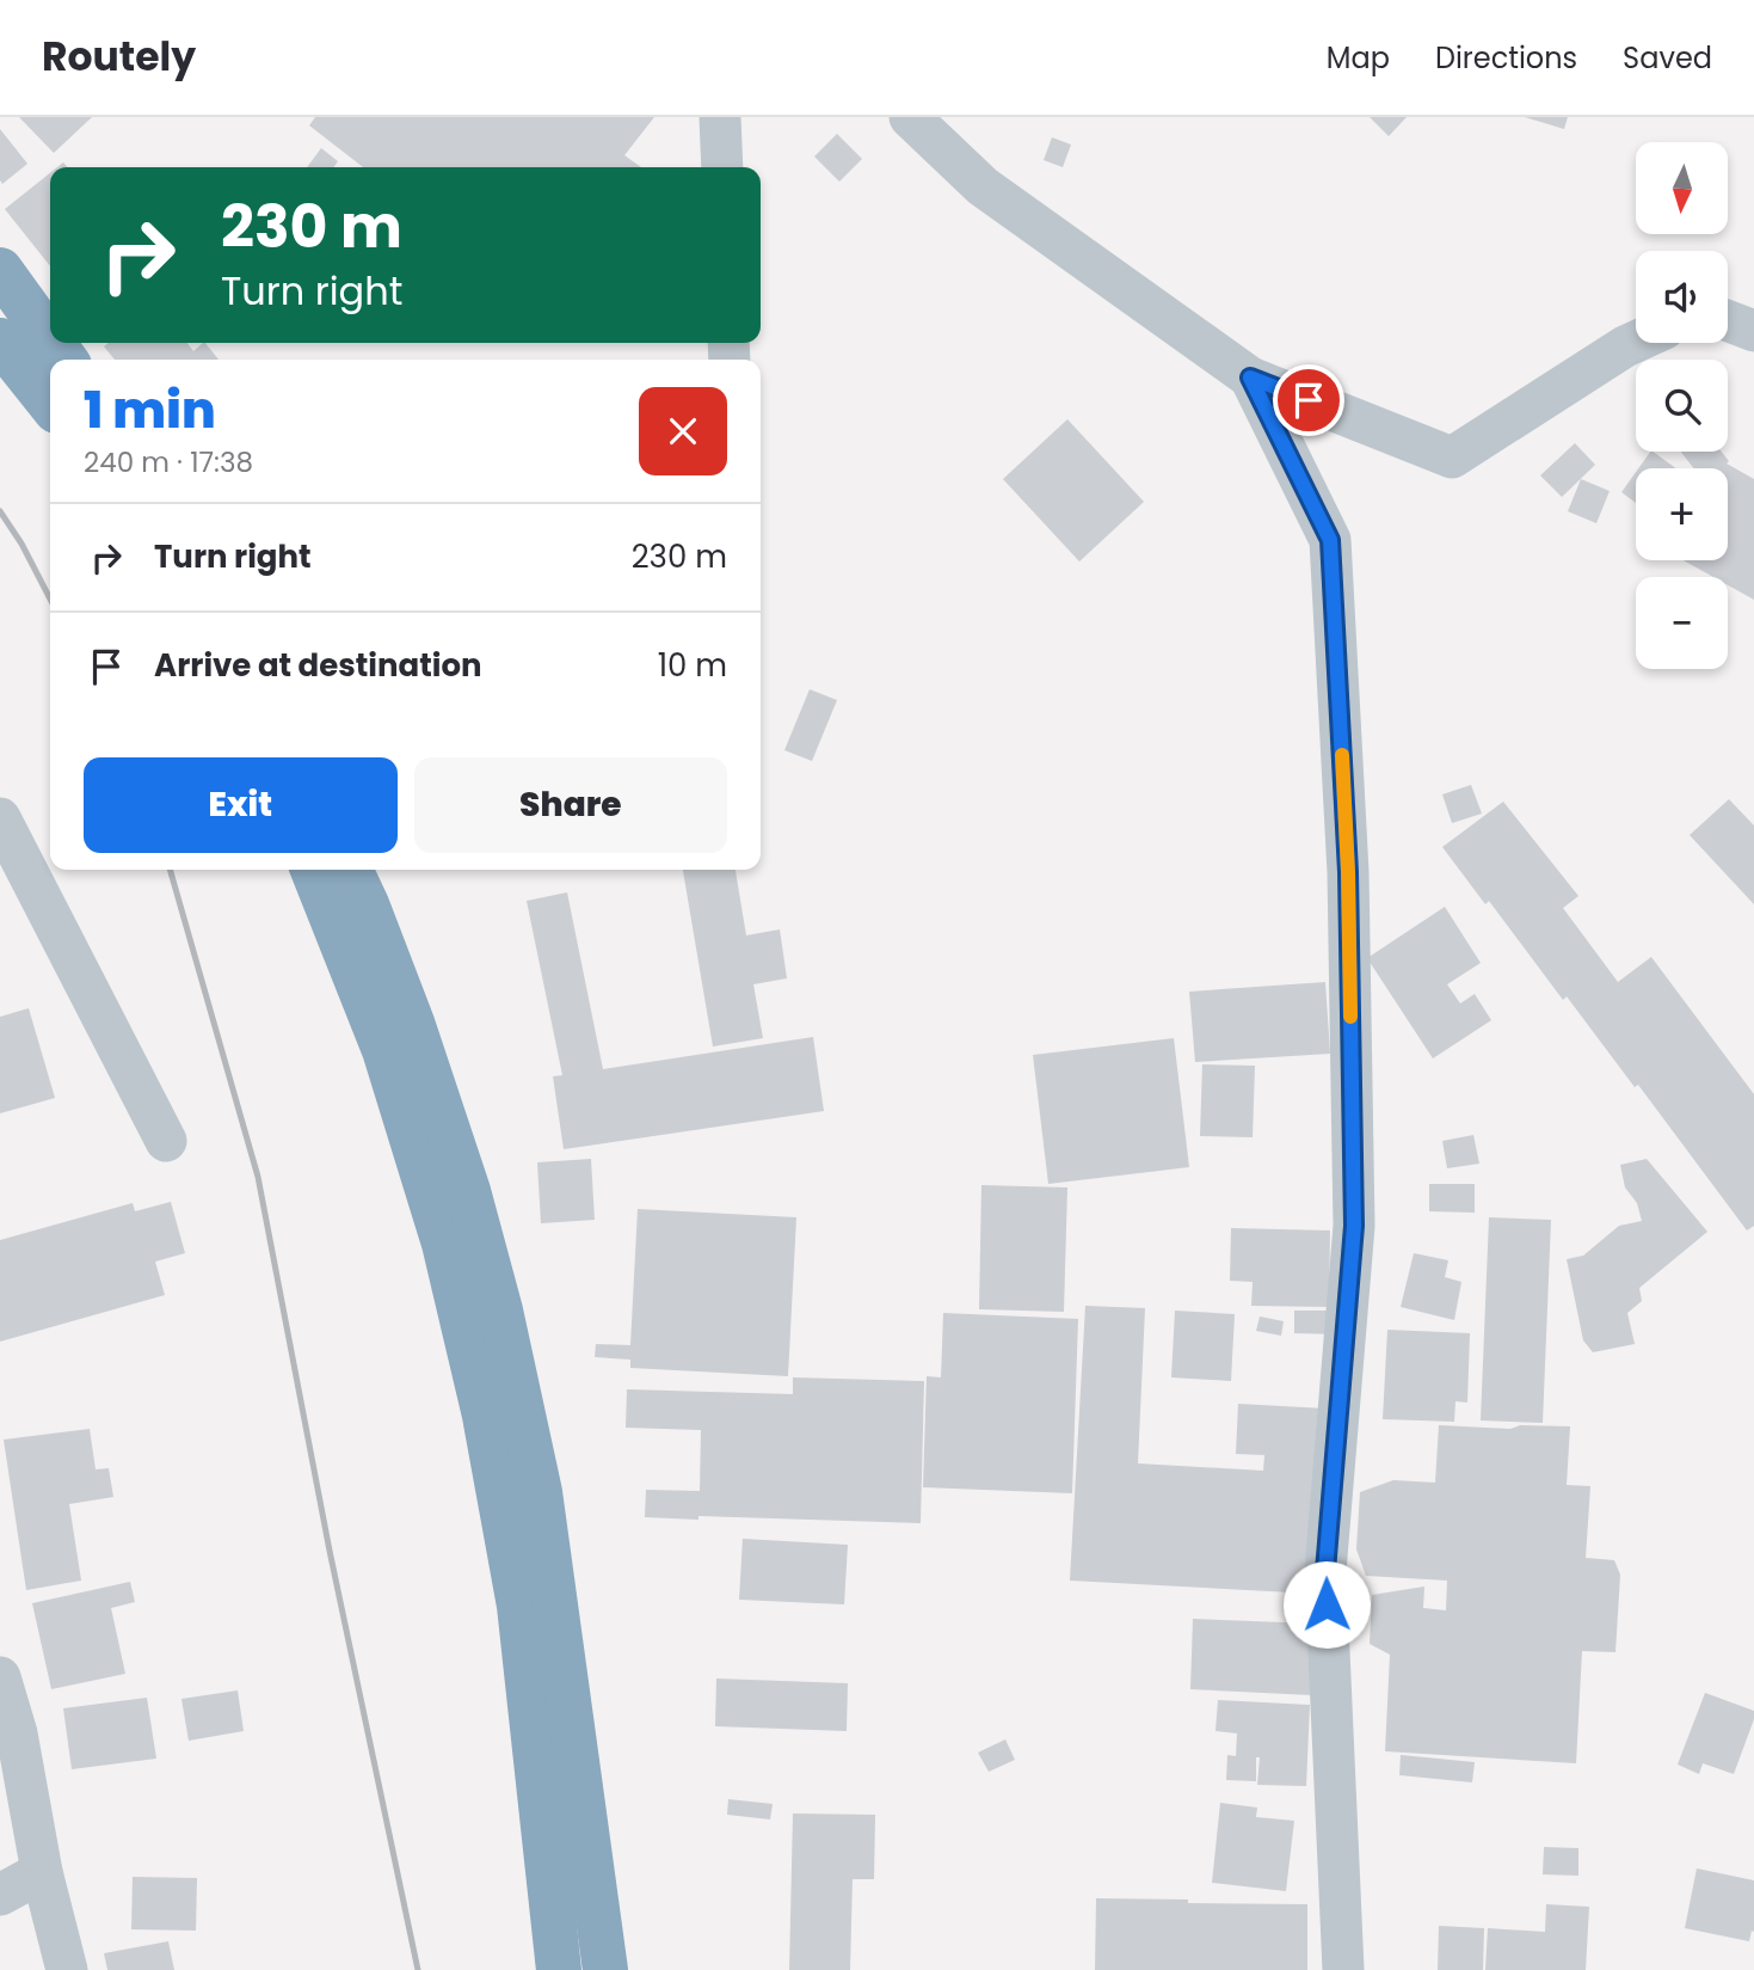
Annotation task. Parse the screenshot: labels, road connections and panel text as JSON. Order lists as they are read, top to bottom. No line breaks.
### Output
{"north":"bottom","page":{"header":"Routely","nav":["Map","Directions","Saved"],"map_buttons":["+","−"],"turn":["230 m","Turn right"],"heading":["1 min","240 m · 17:38"],"list":[{"name":"Turn right","value":"230 m"},{"name":"Arrive at destination","value":"10 m"}],"buttons":["Exit","Share"]}}
